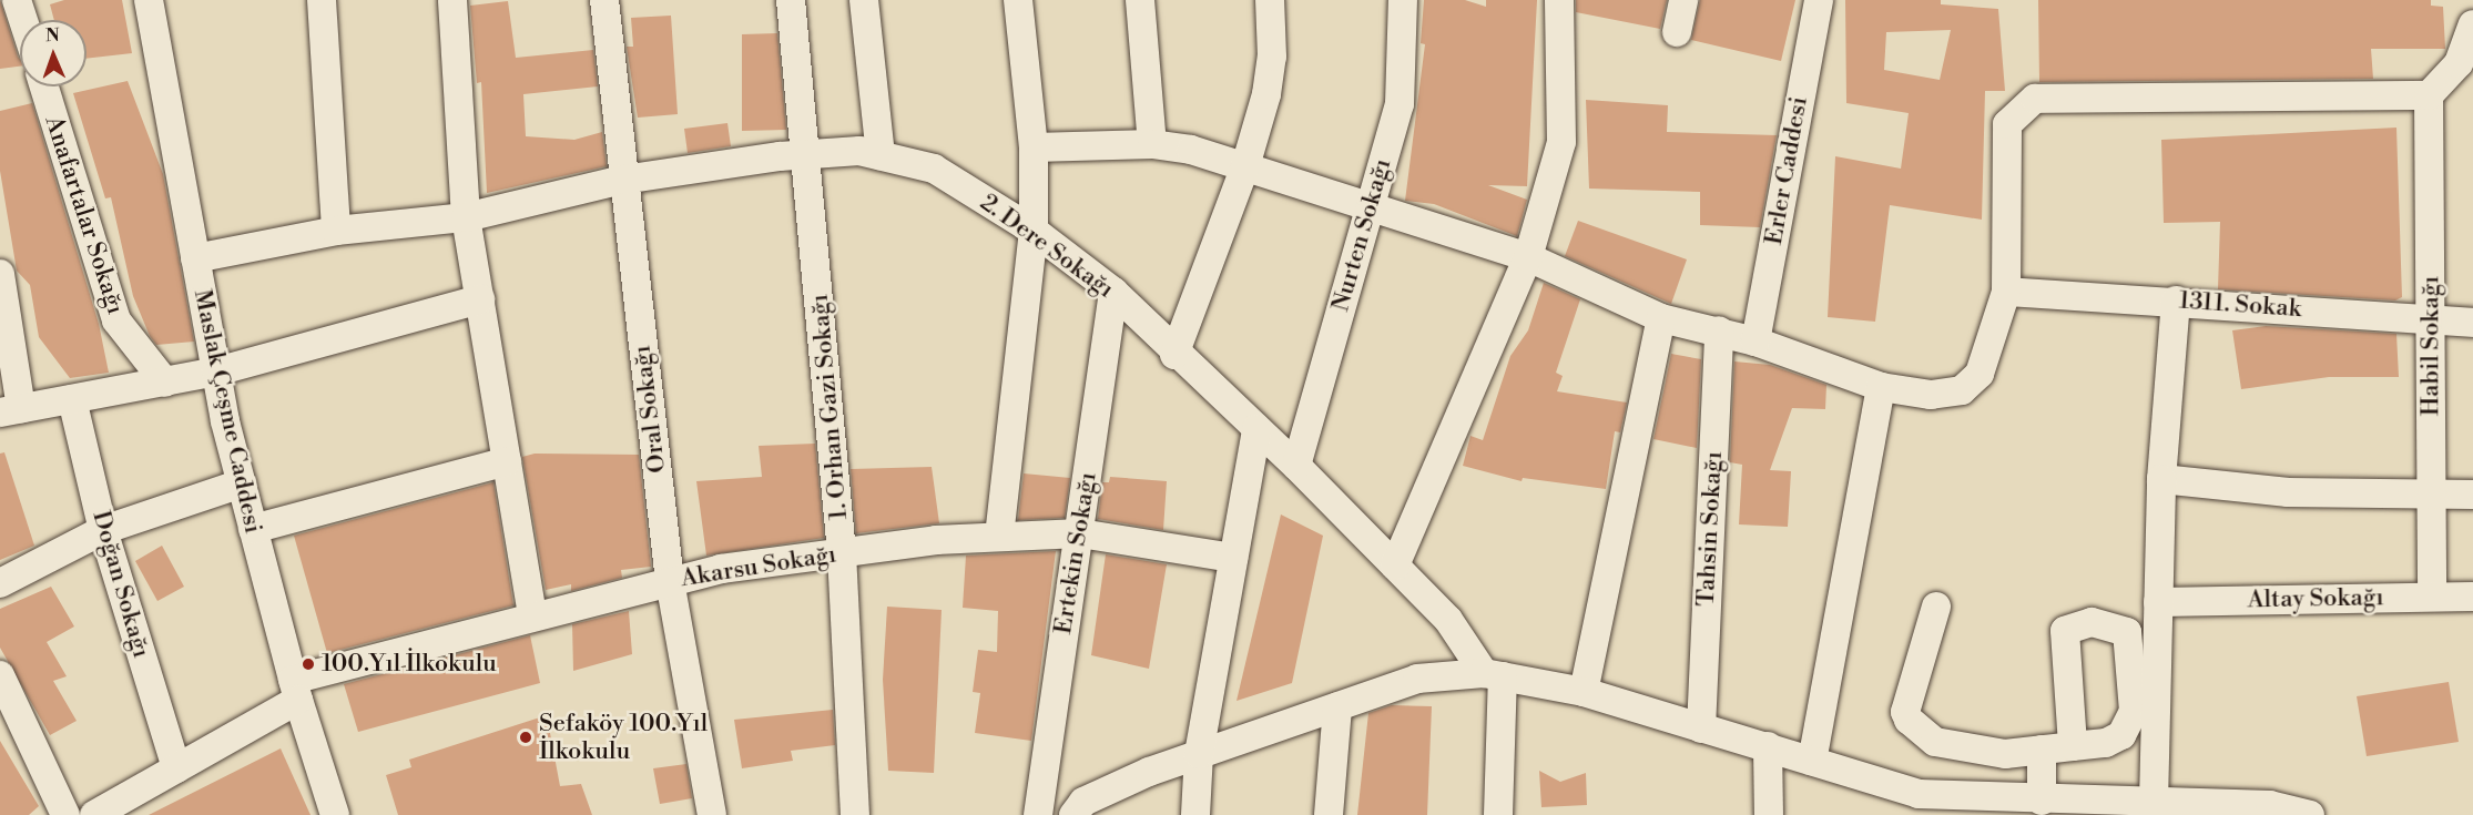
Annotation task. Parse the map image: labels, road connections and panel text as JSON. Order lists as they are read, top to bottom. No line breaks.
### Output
{"streets":{"street":["Erler Caddesi","Anafartalar Sokağı","Nurten Sokağı","2. Dere Sokağı","1311. Sokak","Habil Sokağı","1. Orhan Gazi Sokağı","Oral Sokağı","Maslak Çeşme Caddesi","Tahsin Sokağı","Ertekin Sokağı","Akarsu Sokağı","Doğan Sokağı","Altay Sokağı"]},"crossings":[["Nurten Sokağı","2. Dere Sokağı"],["2. Dere Sokağı","1. Orhan Gazi Sokağı"],["2. Dere Sokağı","Oral Sokağı"],["2. Dere Sokağı","Maslak Çeşme Caddesi"],["2. Dere Sokağı","Ertekin Sokağı"],["1311. Sokak","Habil Sokağı"],["Habil Sokağı","Altay Sokağı"],["1. Orhan Gazi Sokağı","Akarsu Sokağı"],["Oral Sokağı","Akarsu Sokağı"],["Maslak Çeşme Caddesi","Akarsu Sokağı"],["Ertekin Sokağı","Akarsu Sokağı"],["Akarsu Sokağı","Doğan Sokağı"]],"places":["100.Yıl İlkokulu","Sefaköy 100.Yıl İlkokulu"],"north":"top"}
